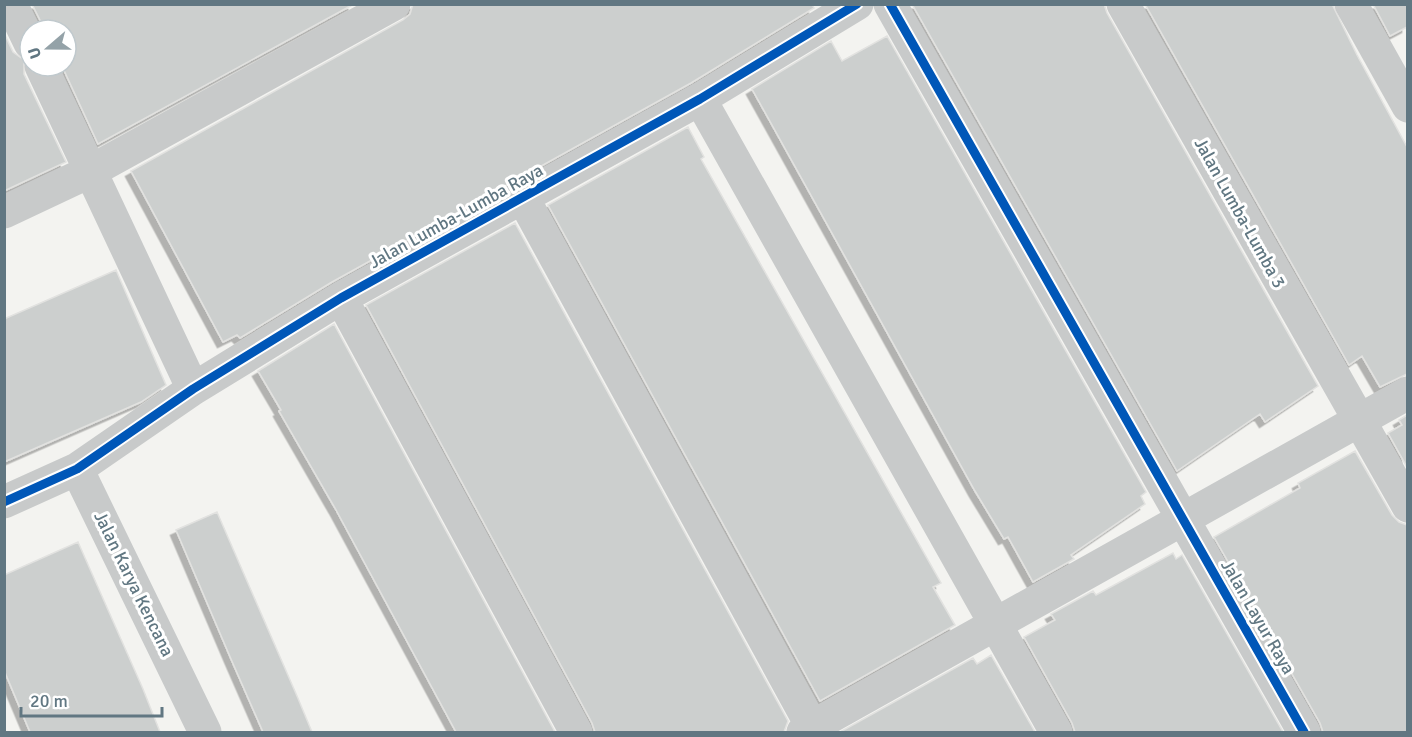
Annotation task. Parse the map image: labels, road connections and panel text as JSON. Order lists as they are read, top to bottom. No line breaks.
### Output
{"streets":{"street":["Jalan Lumba-Lumba 3","Jalan Lumba-Lumba Raya","Jalan Karya Kencana","Jalan Layur Raya"]},"crossings":[["Jalan Lumba-Lumba Raya","Jalan Karya Kencana"]],"scale_bar":"20 m","north":"left"}
